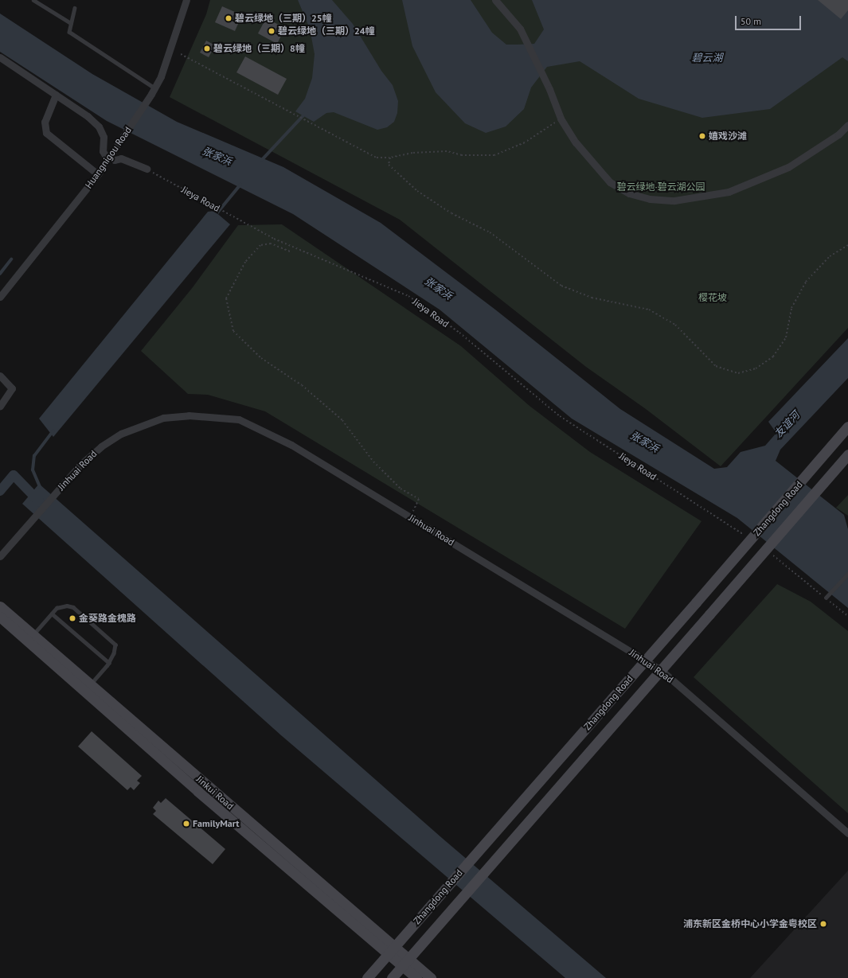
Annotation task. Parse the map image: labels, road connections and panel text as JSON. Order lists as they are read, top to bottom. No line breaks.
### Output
{"streets":{"main road":["Zhangdong Road","Jinkui Road"],"street":["Huangnigou Road","Jinhuai Road"],"path":["Jieya Road"]},"crossings":[["Jinhuai Road","Zhangdong Road"],["Zhangdong Road","Jinkui Road"]],"water":["碧云湖","张家浜","友谊河"],"parks":["碧云绿地·碧云湖公园","樱花坡"],"places":["碧云绿地（三期）25幢","碧云绿地（三期）24幢","碧云绿地（三期）8幢","嬉戏沙滩","金葵路金槐路","FamilyMart","浦东新区金桥中心小学金粤校区"],"scale_bar":"50 m"}
